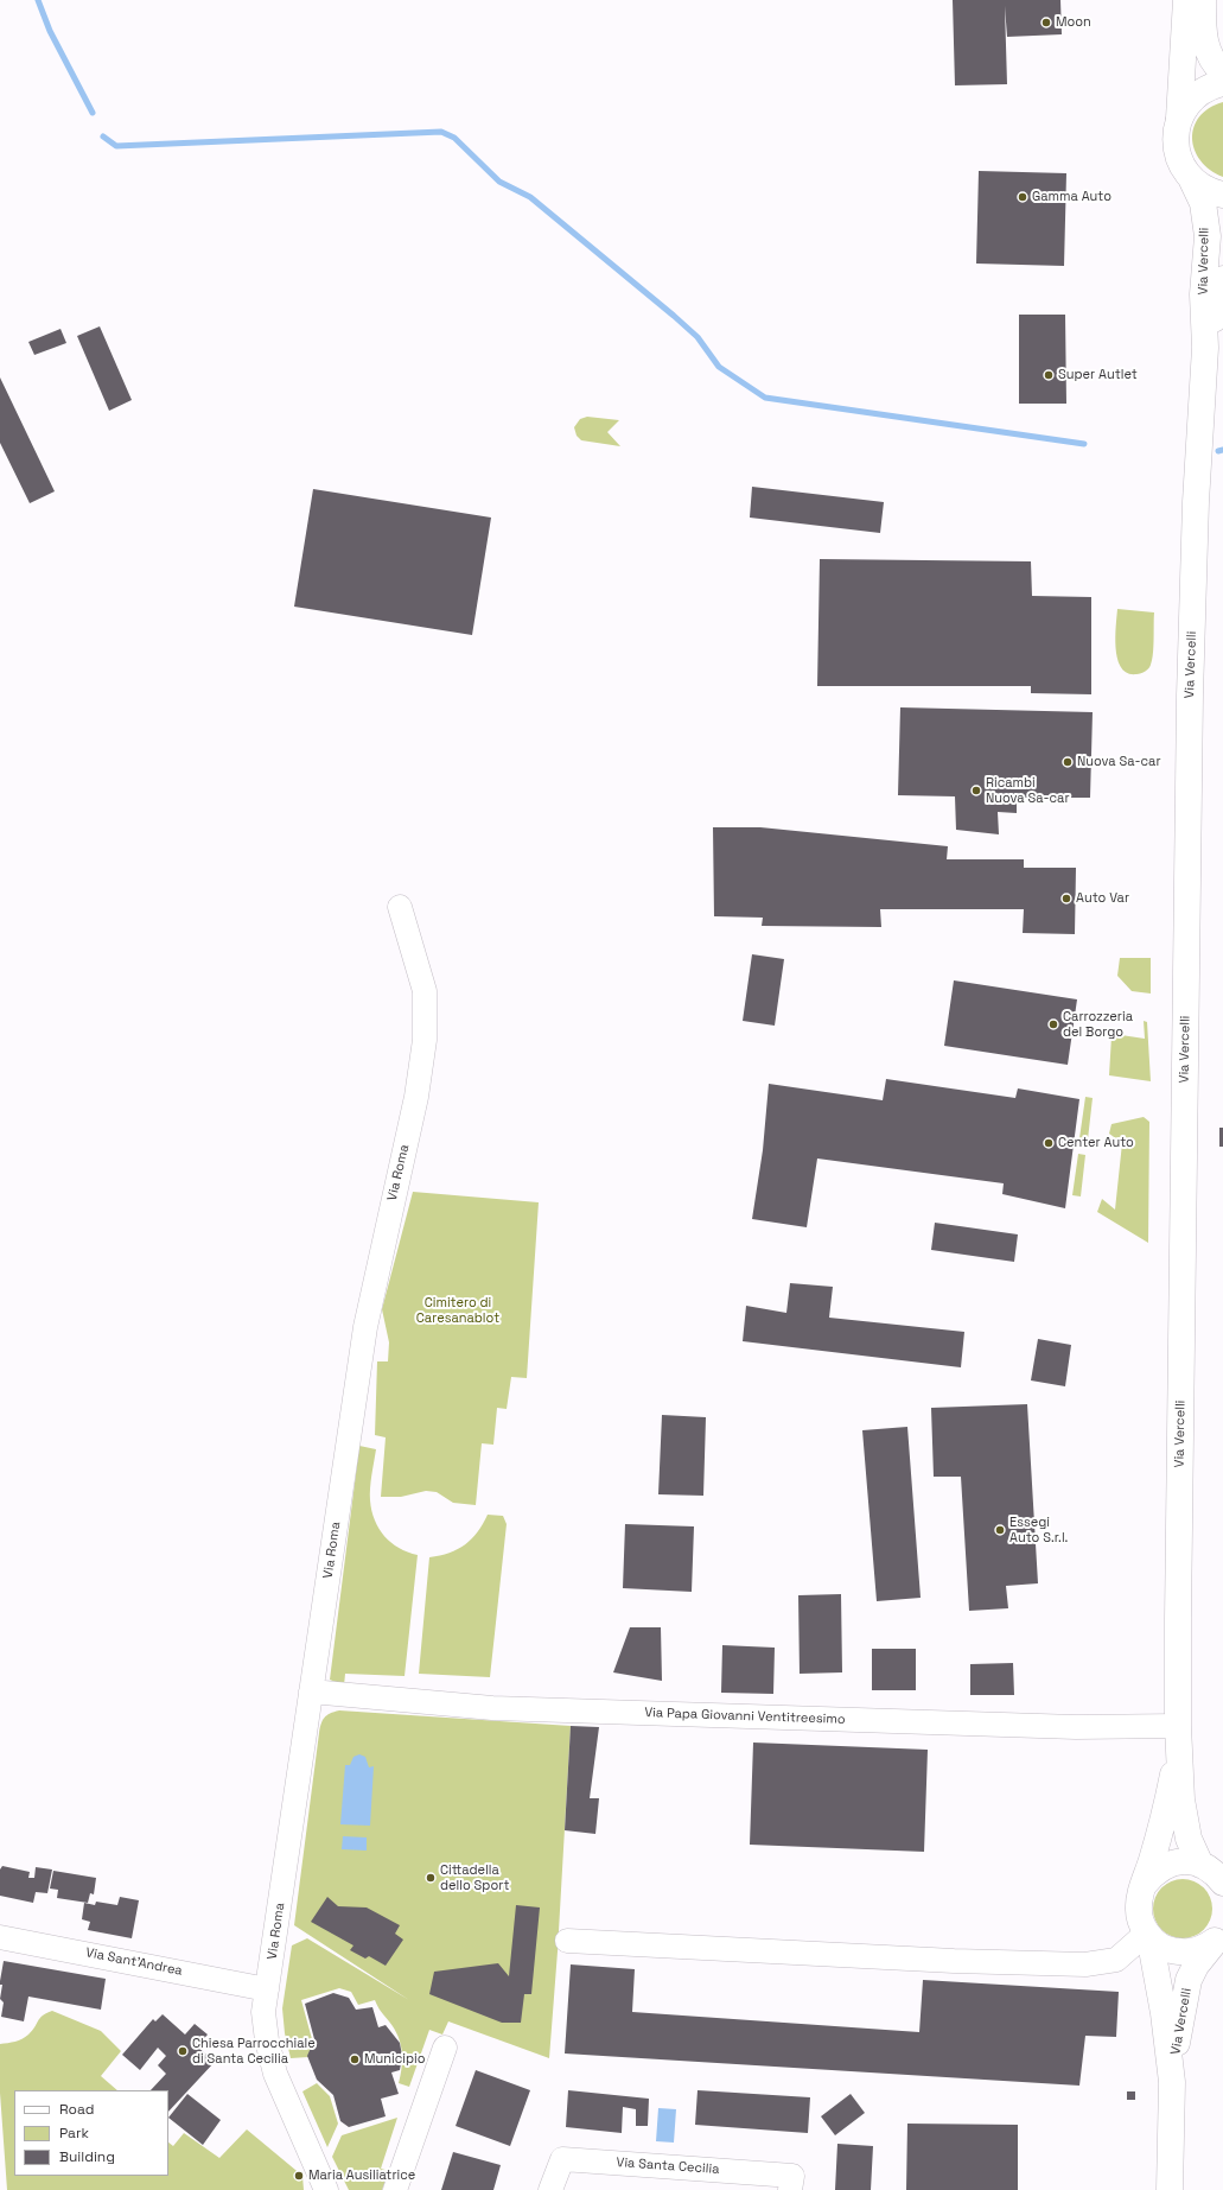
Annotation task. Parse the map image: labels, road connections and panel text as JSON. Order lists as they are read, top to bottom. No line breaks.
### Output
{"streets":{"main road":["Via Vercelli"],"street":["Via Roma","Via Papa Giovanni Ventitreesimo","Via Sant'Andrea","Via Santa Cecilia"]},"crossings":[["Via Vercelli","Via Papa Giovanni Ventitreesimo"],["Via Roma","Via Papa Giovanni Ventitreesimo"],["Via Roma","Via Sant'Andrea"]],"parks":["Cimitero di Caresanablot"],"places":["Moon","Gamma Auto","Super Autlet","Nuova Sa-car","Ricambi Nuova Sa-car","Auto Var","Carrozzeria del Borgo","Center Auto","Essegi Auto S.r.l.","Cittadella dello Sport","Chiesa Parrocchiale di Santa Cecilia","Municipio","Maria Ausiliatrice"],"legend":["Road","Park","Building"]}
